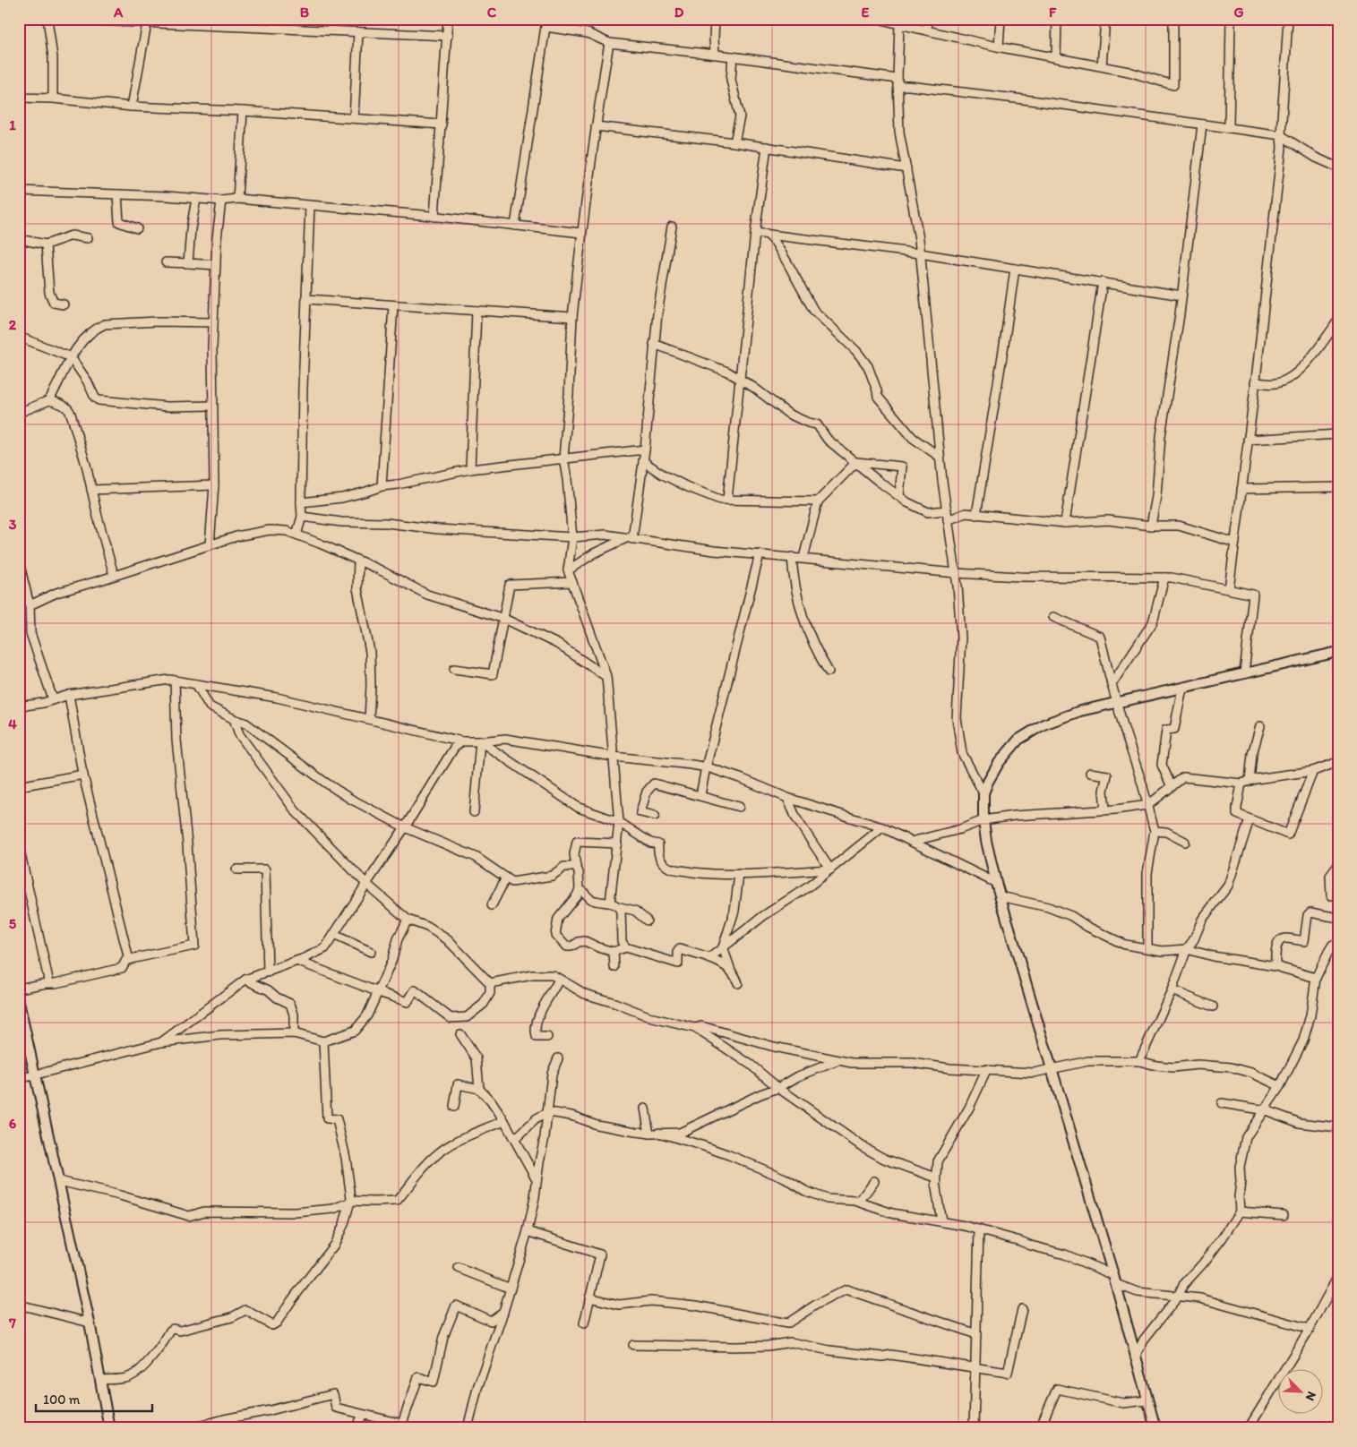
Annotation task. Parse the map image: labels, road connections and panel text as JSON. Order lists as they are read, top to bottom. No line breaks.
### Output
{"scale_bar":"100 m","north":"bottom right","grid":{"columns":["A","B","C","D","E","F","G"],"rows":["1","2","3","4","5","6","7"]}}
